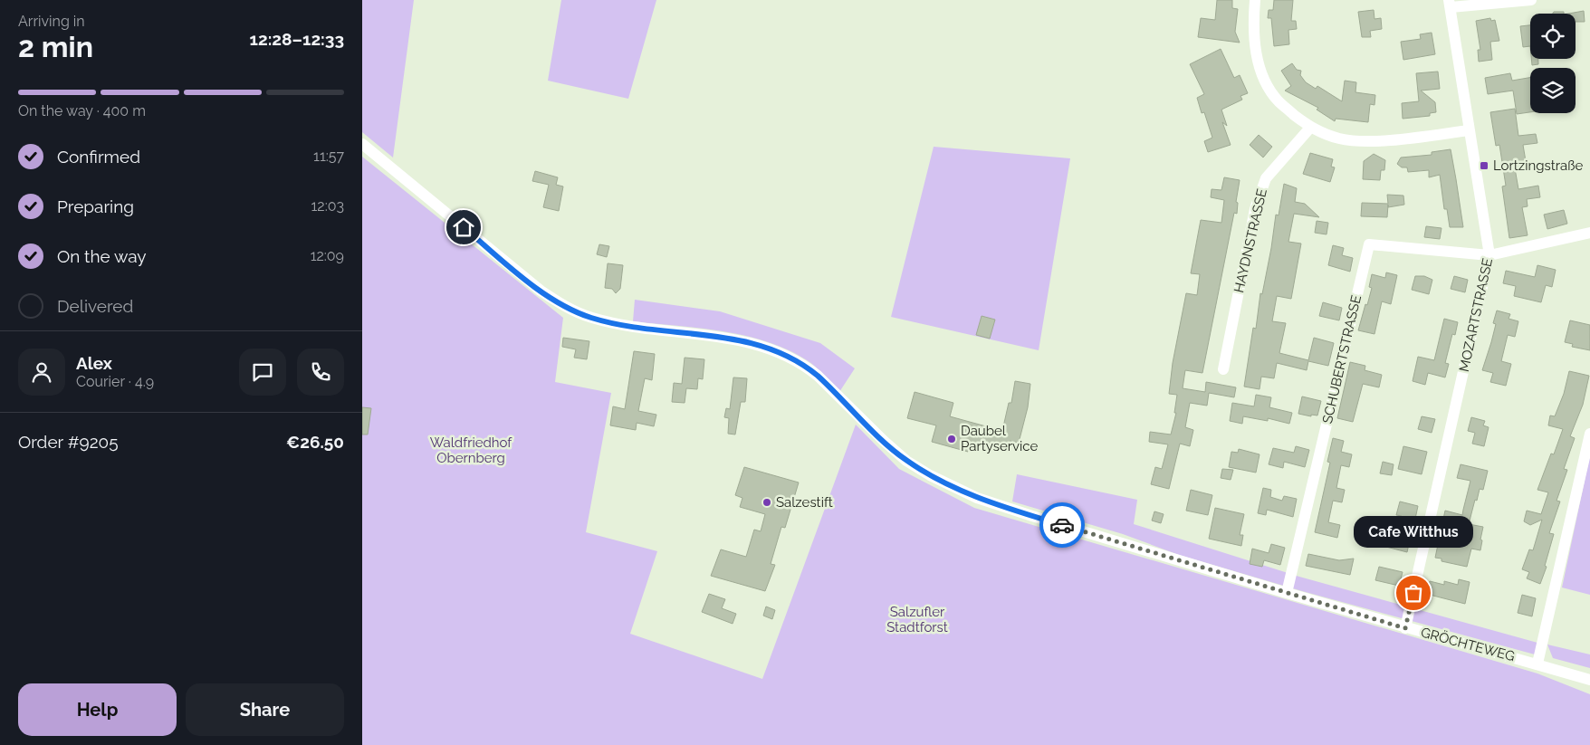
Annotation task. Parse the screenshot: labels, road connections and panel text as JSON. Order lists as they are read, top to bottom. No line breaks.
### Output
{"streets":{"street":["HAYDNSTRASSE","MOZARTSTRASSE","SCHUBERTSTRASSE","GRÖCHTEWEG"]},"crossings":[["MOZARTSTRASSE","SCHUBERTSTRASSE"],["MOZARTSTRASSE","GRÖCHTEWEG"],["SCHUBERTSTRASSE","GRÖCHTEWEG"]],"parks":["Waldfriedhof Obernberg","Salzufler Stadtforst"],"places":{"transit":["Lortzingstraße"],"other":["Daubel Partyservice","Salzestift","Cafe Witthus"]},"page":{"heading":["2 min","Arriving in","12:28–12:33"],"panel":["Alex","Courier · 4.9","Order #9205","€26.50"],"bar":"On the way · 400 m","list":[["Confirmed","11:57"],["Preparing","12:03"],["On the way","12:09"],"Delivered"],"bubble":"Cafe Witthus","buttons":["Help","Share"]}}
